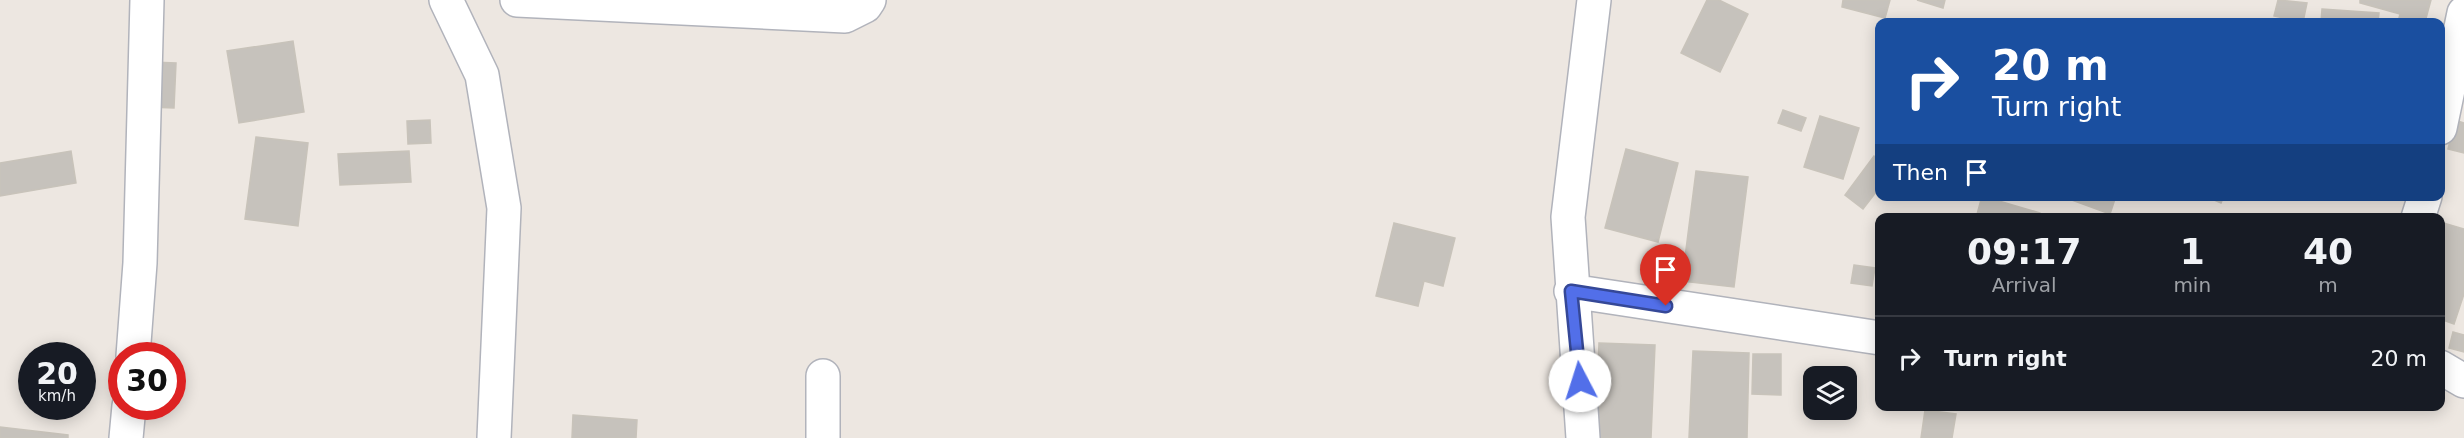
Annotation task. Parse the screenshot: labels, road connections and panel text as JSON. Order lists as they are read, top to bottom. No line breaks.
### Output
{"page":{"turn":["20 m","Turn right"],"then":"Then","eta":["09:17","Arrival","1","min","40","m"],"list":[{"name":"Turn right","value":"20 m"}],"speed":"20 km/h","limit":"30"}}
